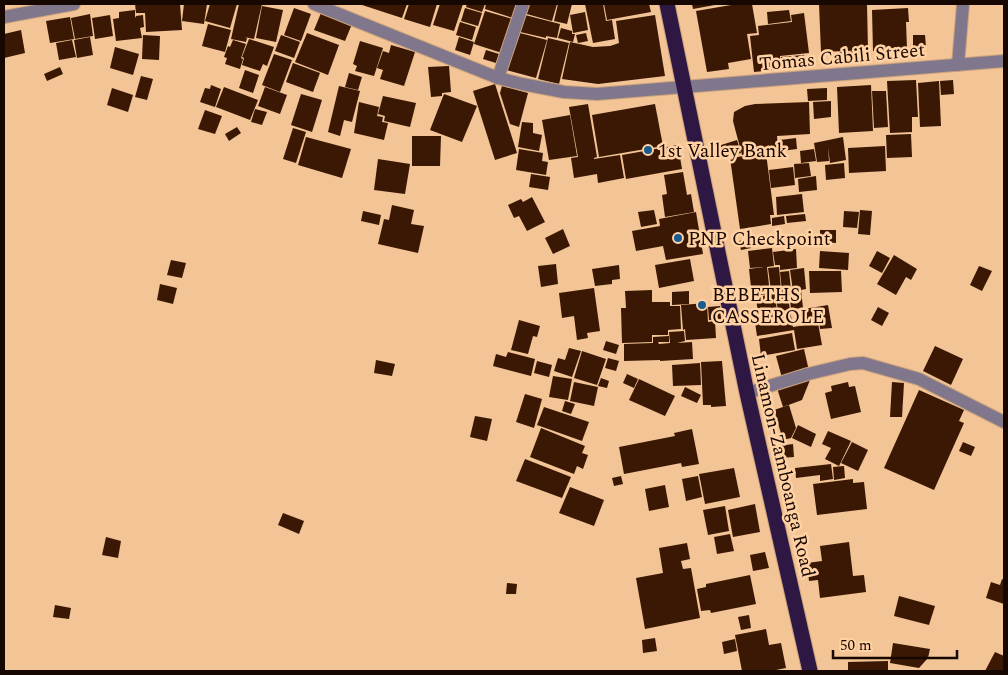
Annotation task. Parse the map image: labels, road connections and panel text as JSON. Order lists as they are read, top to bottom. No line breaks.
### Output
{"streets":{"highway":["Linamon-Zamboanga Road"],"street":["Tomas Cabili Street"]},"crossings":[["Tomas Cabili Street","Linamon-Zamboanga Road"]],"places":["1st Valley Bank","PNP Checkpoint","BEBETHS CASSEROLE"],"scale_bar":"50 m"}
